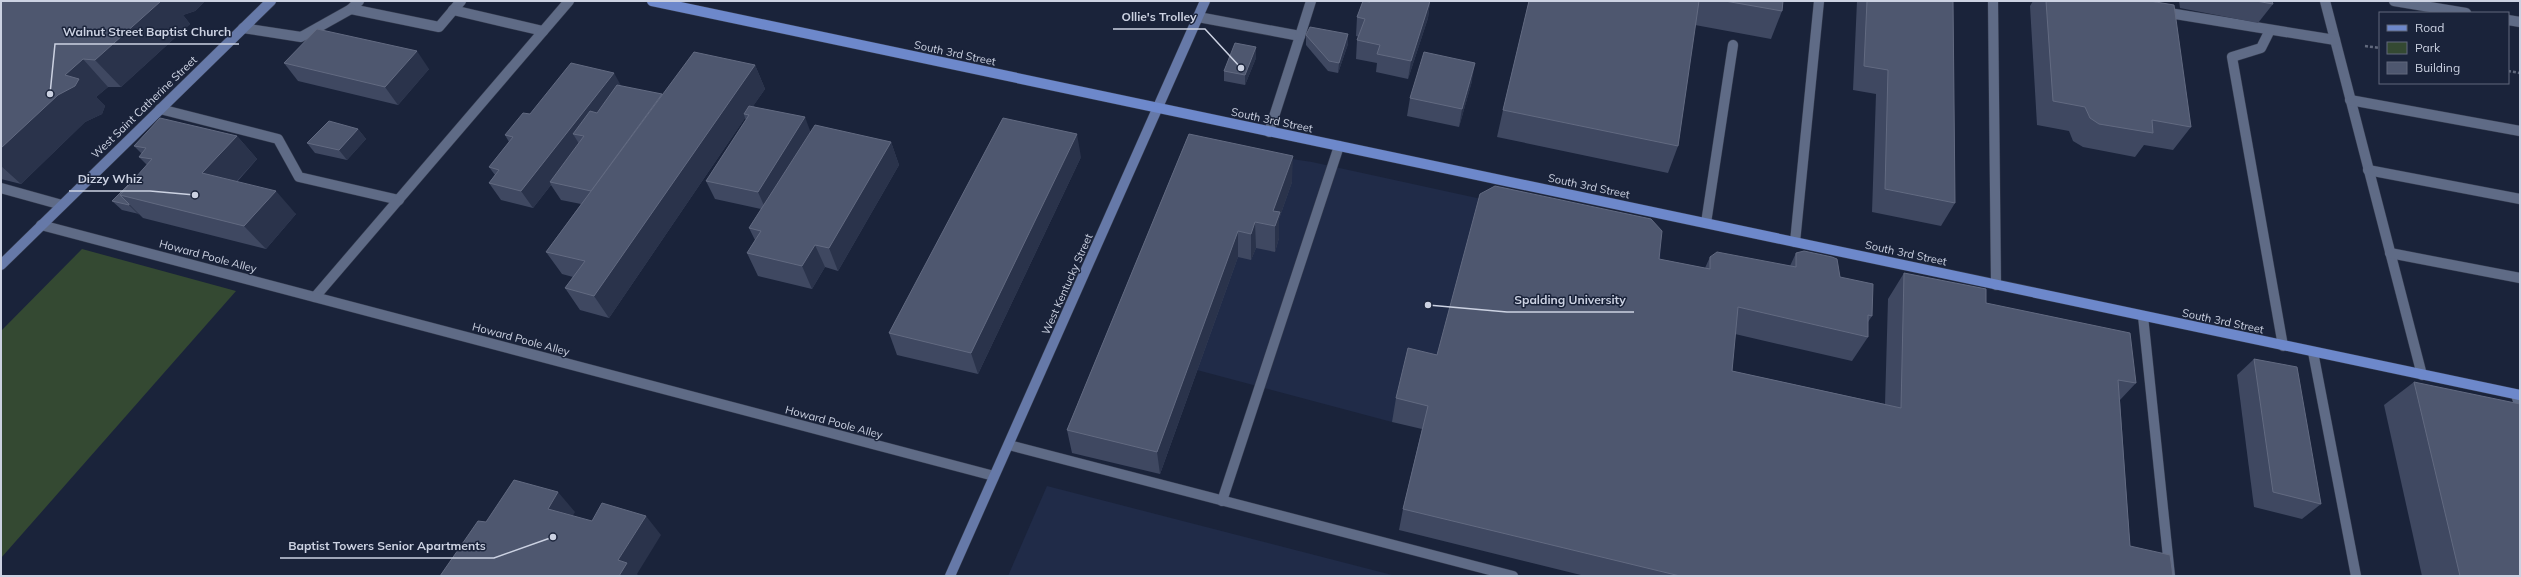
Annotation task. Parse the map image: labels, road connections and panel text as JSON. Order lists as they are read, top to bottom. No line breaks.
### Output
{"streets":{"main road":["South 3rd Street"],"street":["West Saint Catherine Street","Howard Poole Alley","West Kentucky Street"]},"crossings":[["South 3rd Street","West Kentucky Street"],["West Saint Catherine Street","Howard Poole Alley"],["Howard Poole Alley","West Kentucky Street"]],"places":["Ollie's Trolley","Walnut Street Baptist Church","Dizzy Whiz","Spalding University","Baptist Towers Senior Apartments"],"legend":["Road","Park","Building"]}
